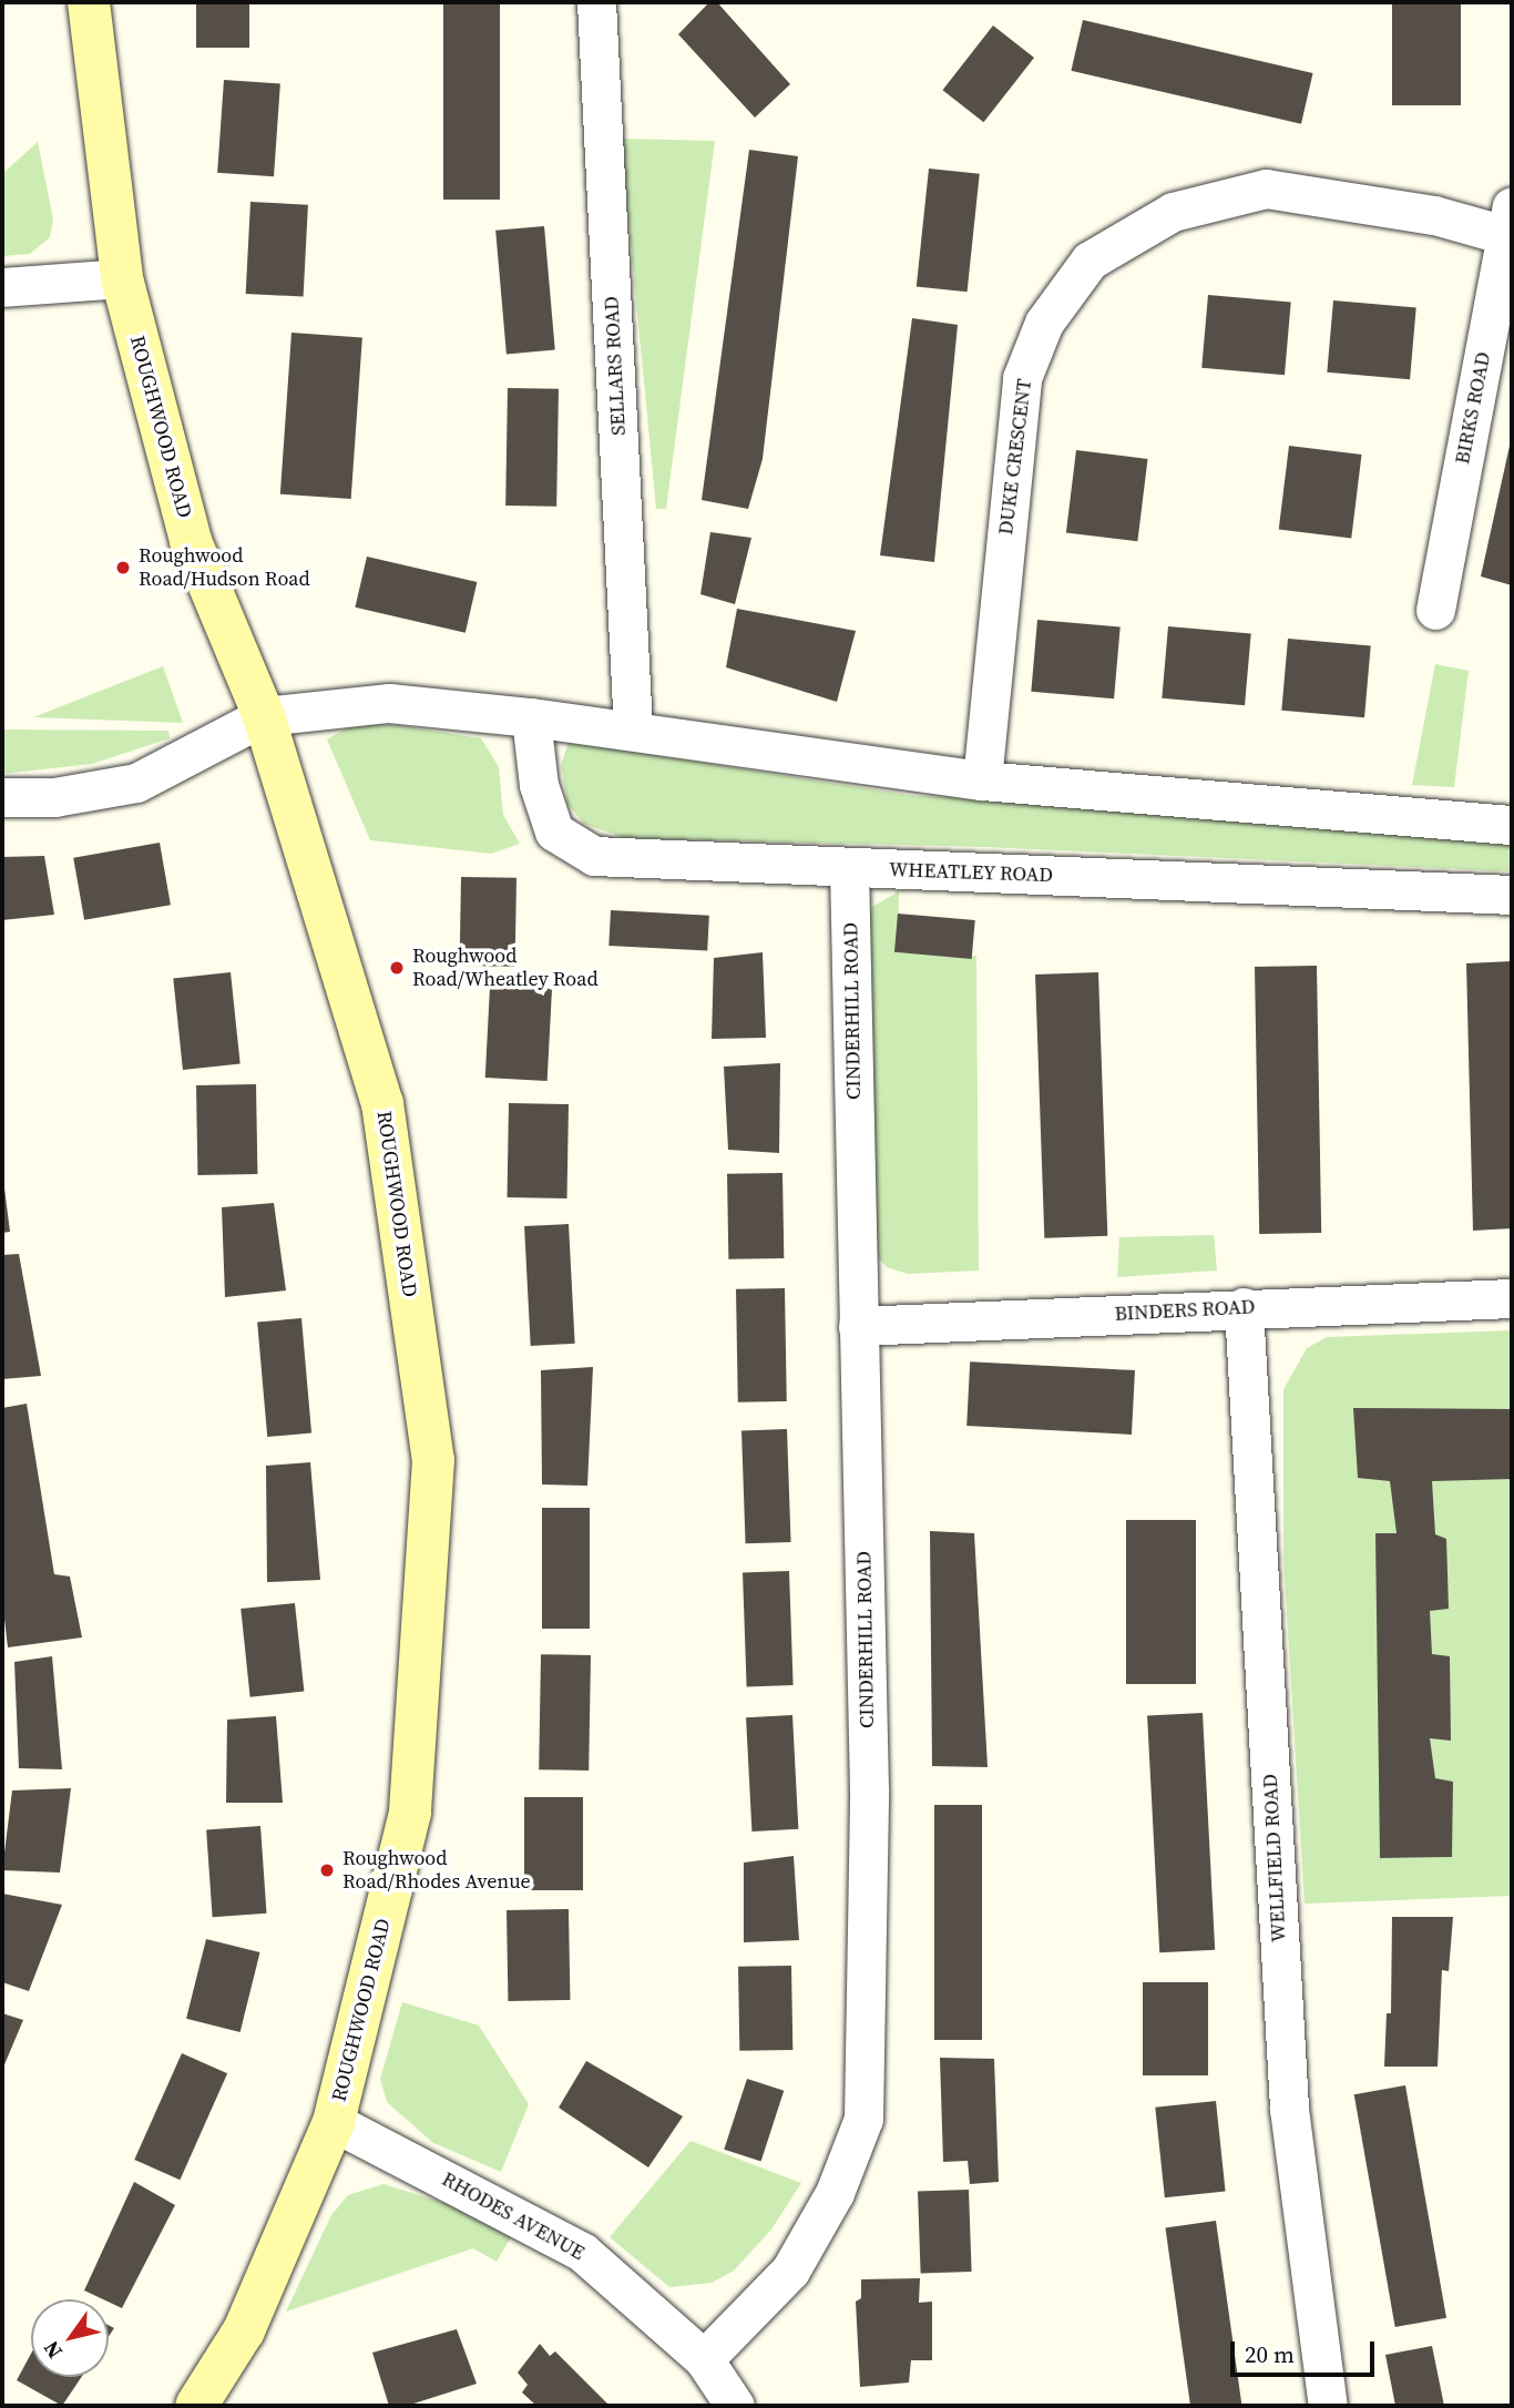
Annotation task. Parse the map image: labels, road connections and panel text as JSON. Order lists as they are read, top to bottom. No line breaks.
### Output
{"streets":{"street":["SELLARS ROAD","BIRKS ROAD","ROUGHWOOD ROAD","DUKE CRESCENT","WHEATLEY ROAD","CINDERHILL ROAD","BINDERS ROAD","WELLFIELD ROAD","RHODES AVENUE"]},"crossings":[["BIRKS ROAD","DUKE CRESCENT"],["ROUGHWOOD ROAD","RHODES AVENUE"],["WHEATLEY ROAD","CINDERHILL ROAD"],["CINDERHILL ROAD","BINDERS ROAD"],["CINDERHILL ROAD","RHODES AVENUE"],["BINDERS ROAD","WELLFIELD ROAD"]],"places":["Roughwood Road/Hudson Road","Roughwood Road/Wheatley Road","Roughwood Road/Rhodes Avenue"],"scale_bar":"20 m","north":"bottom left"}
